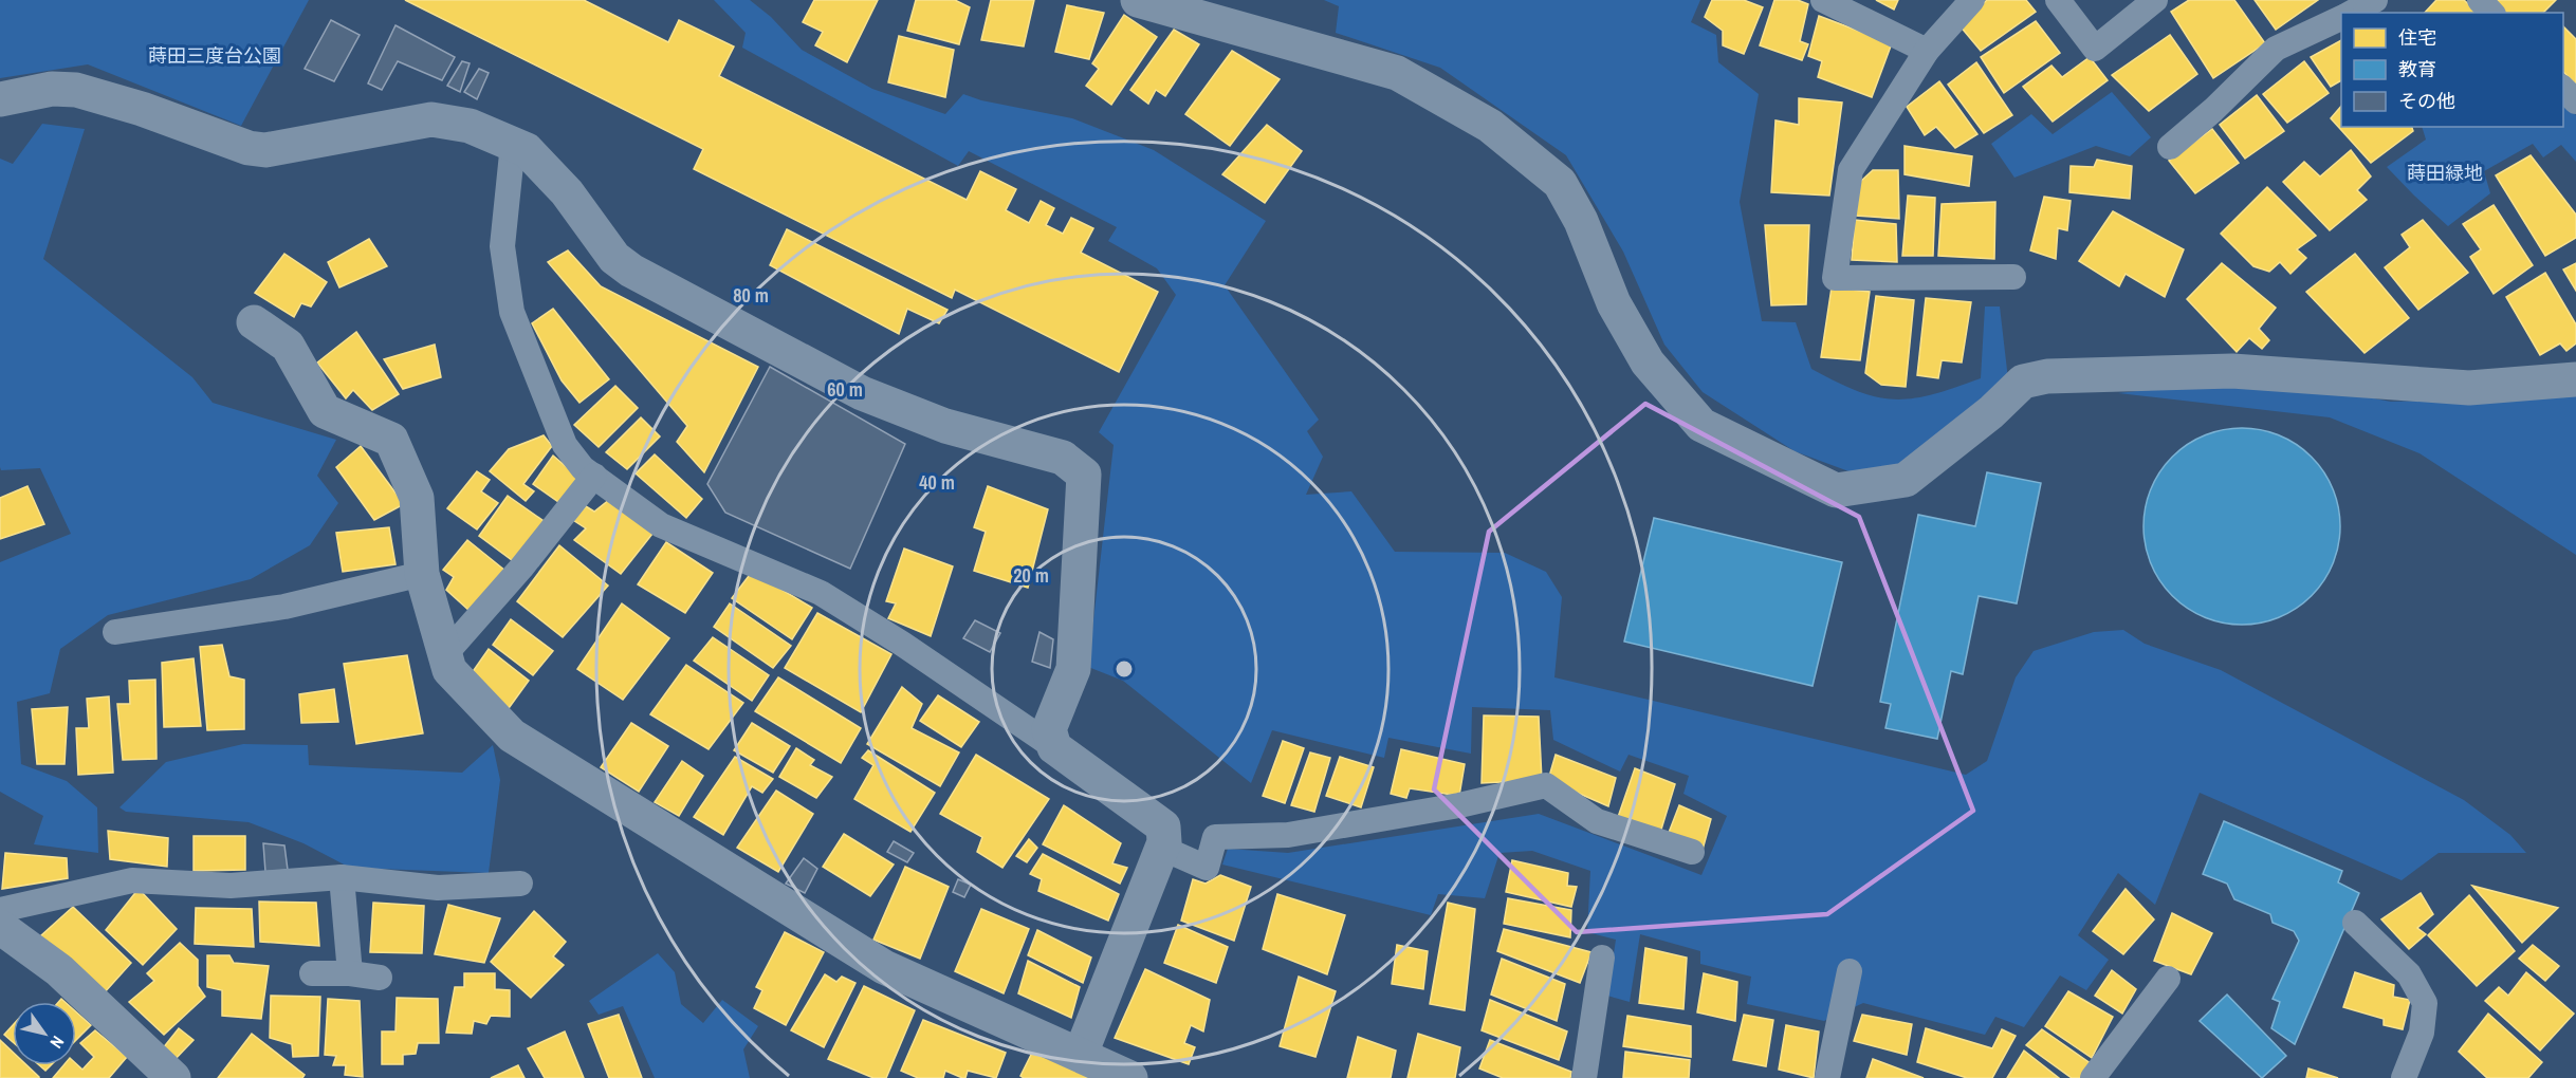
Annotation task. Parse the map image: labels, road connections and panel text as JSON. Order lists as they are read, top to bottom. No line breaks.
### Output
{"parks":["蒔田三度台公園","蒔田緑地"],"legend":["住宅","教育","その他"],"north":"bottom right","rings":["80 m","60 m","40 m","20 m"]}
